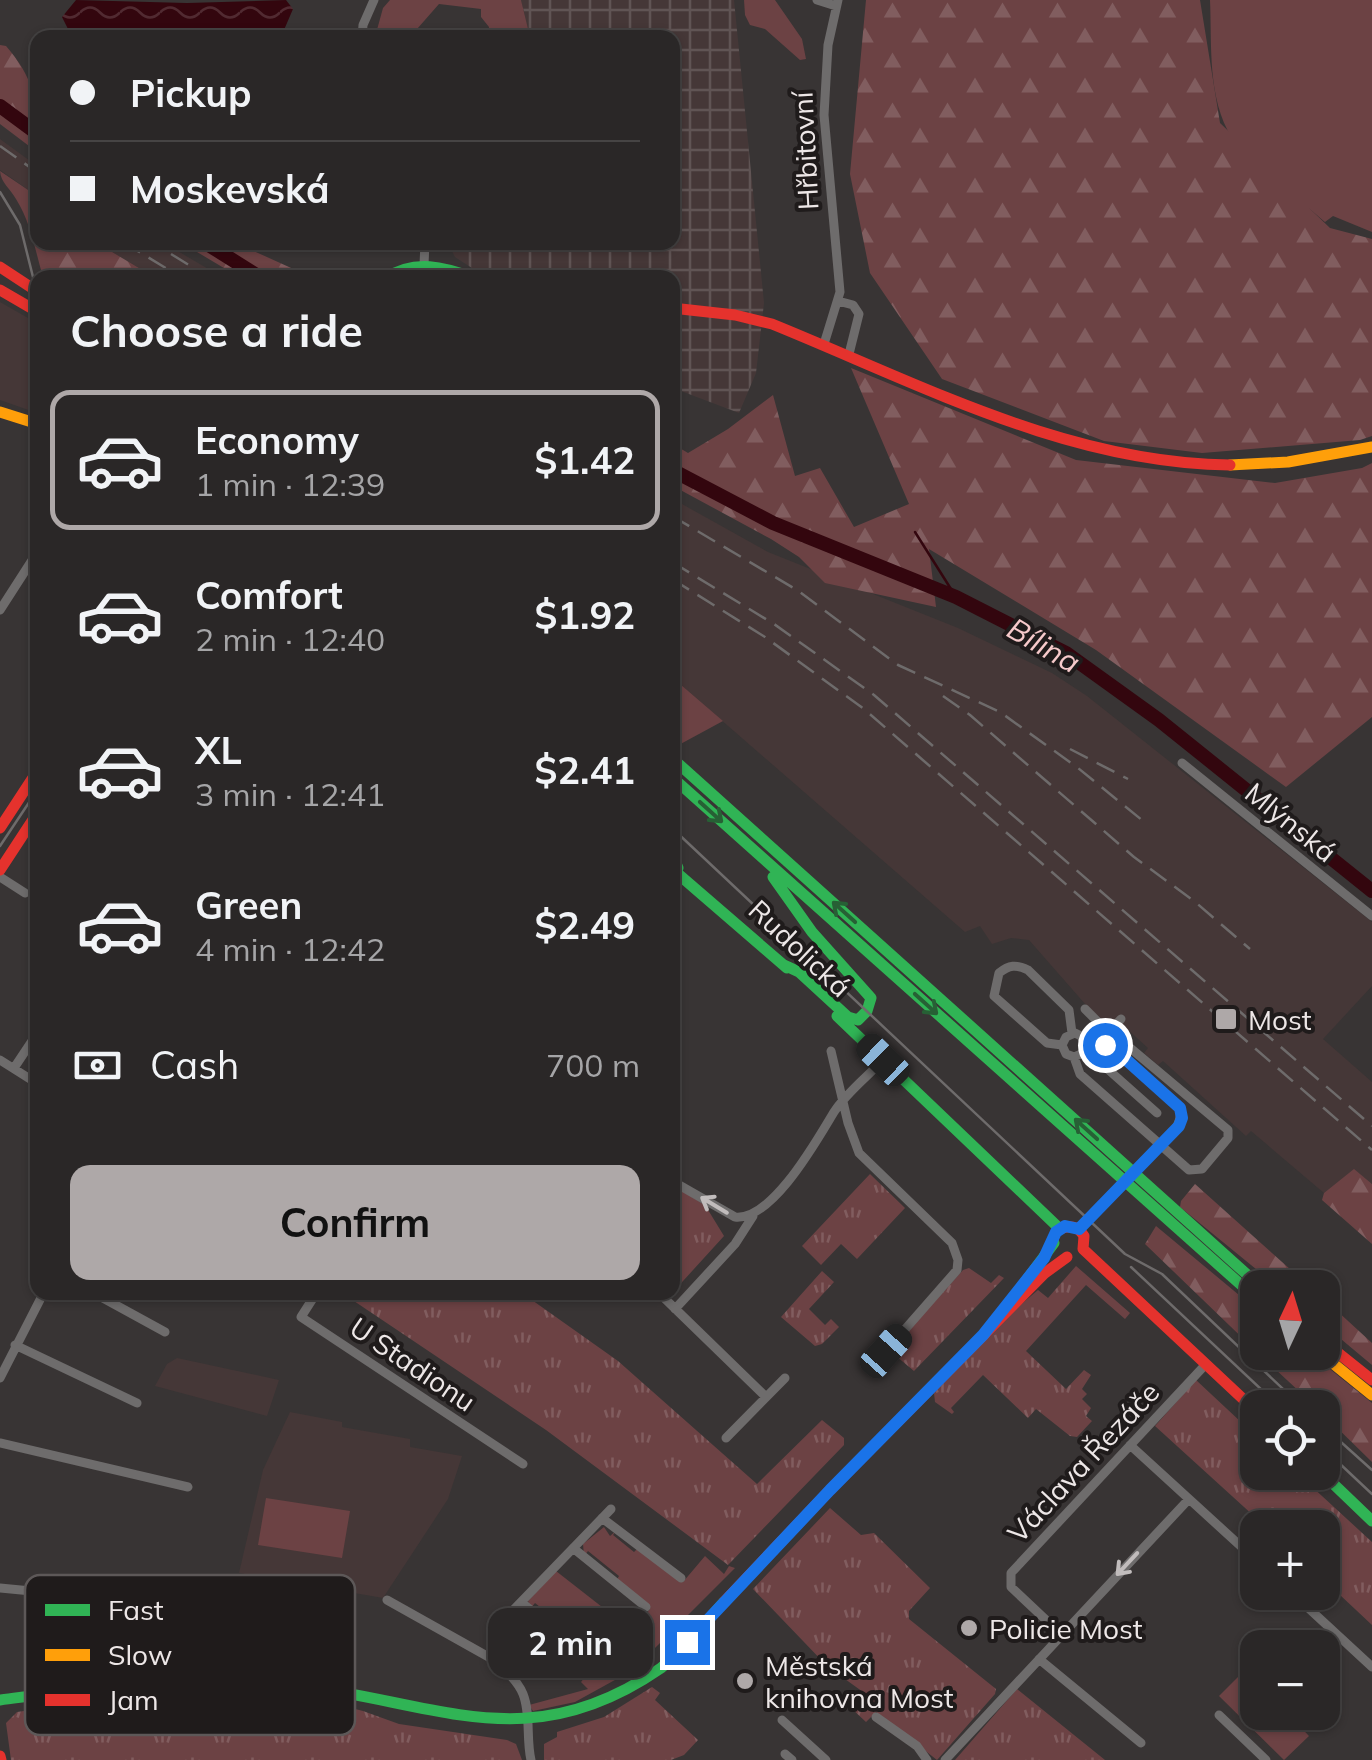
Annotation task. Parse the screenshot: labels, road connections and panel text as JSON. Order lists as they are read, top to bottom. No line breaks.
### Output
{"streets":{"main road":["Rudolická"],"street":["Hřbitovní","Mlýnská","U Stadionu","Václava Řezáče"]},"water":["Bílina"],"places":{"transit":["Most"],"other":["Policie Most","Městská knihovna Most"]},"legend":["Fast","Slow","Jam"],"north":"top","page":{"banner":["Pickup","Moskevská"],"heading":"Choose a ride","list":[{"name":"Economy","note":"1 min · 12:39","value":"$1.42"},{"name":"Comfort","note":"2 min · 12:40","value":"$1.92"},{"name":"XL","note":"3 min · 12:41","value":"$2.41"},{"name":"Green","note":"4 min · 12:42","value":"$2.49"}],"pay":["Cash","700 m"],"buttons":"Confirm","map_buttons":["+","−"],"bubble":"2 min"}}
